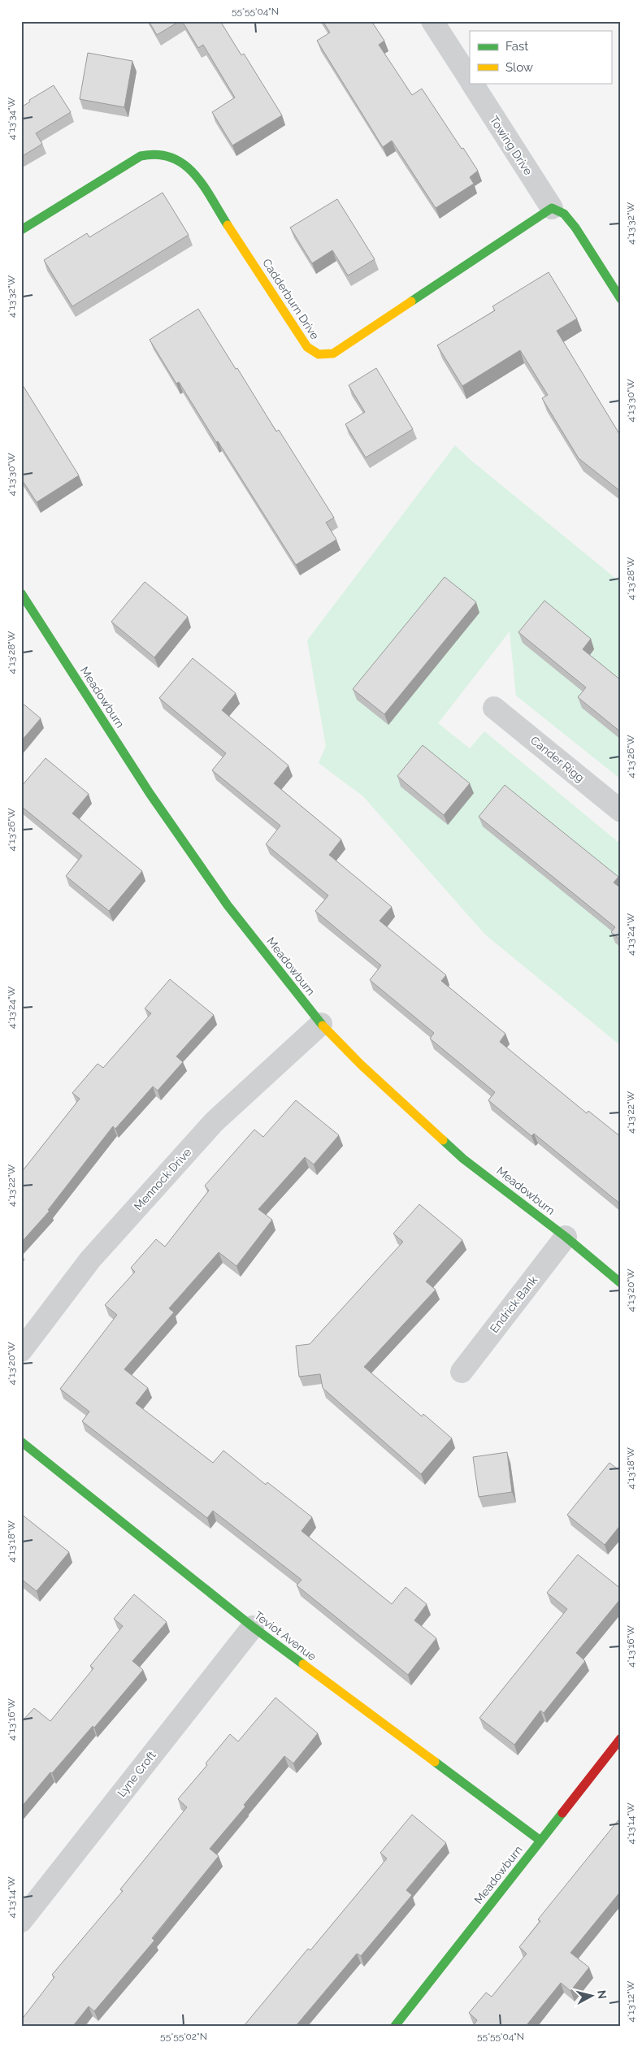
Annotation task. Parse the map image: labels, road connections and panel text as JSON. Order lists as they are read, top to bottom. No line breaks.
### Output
{"streets":{"street":["Towing Drive","Cadderburn Drive","Meadowburn","Cander Rigg","Mennock Drive","Endrick Bank","Teviot Avenue","Lyne Croft"]},"crossings":[["Towing Drive","Cadderburn Drive"],["Meadowburn","Mennock Drive"],["Meadowburn","Endrick Bank"],["Meadowburn","Teviot Avenue"],["Teviot Avenue","Lyne Croft"]],"legend":["Fast","Slow"],"north":"right","coordinates":["55°55'04\"N","4°13'34\"W","4°13'32\"W","4°13'30\"W","4°13'28\"W","4°13'26\"W","4°13'24\"W","4°13'22\"W","4°13'20\"W","4°13'18\"W","4°13'16\"W","4°13'14\"W","4°13'12\"W","55°55'02\"N"]}
